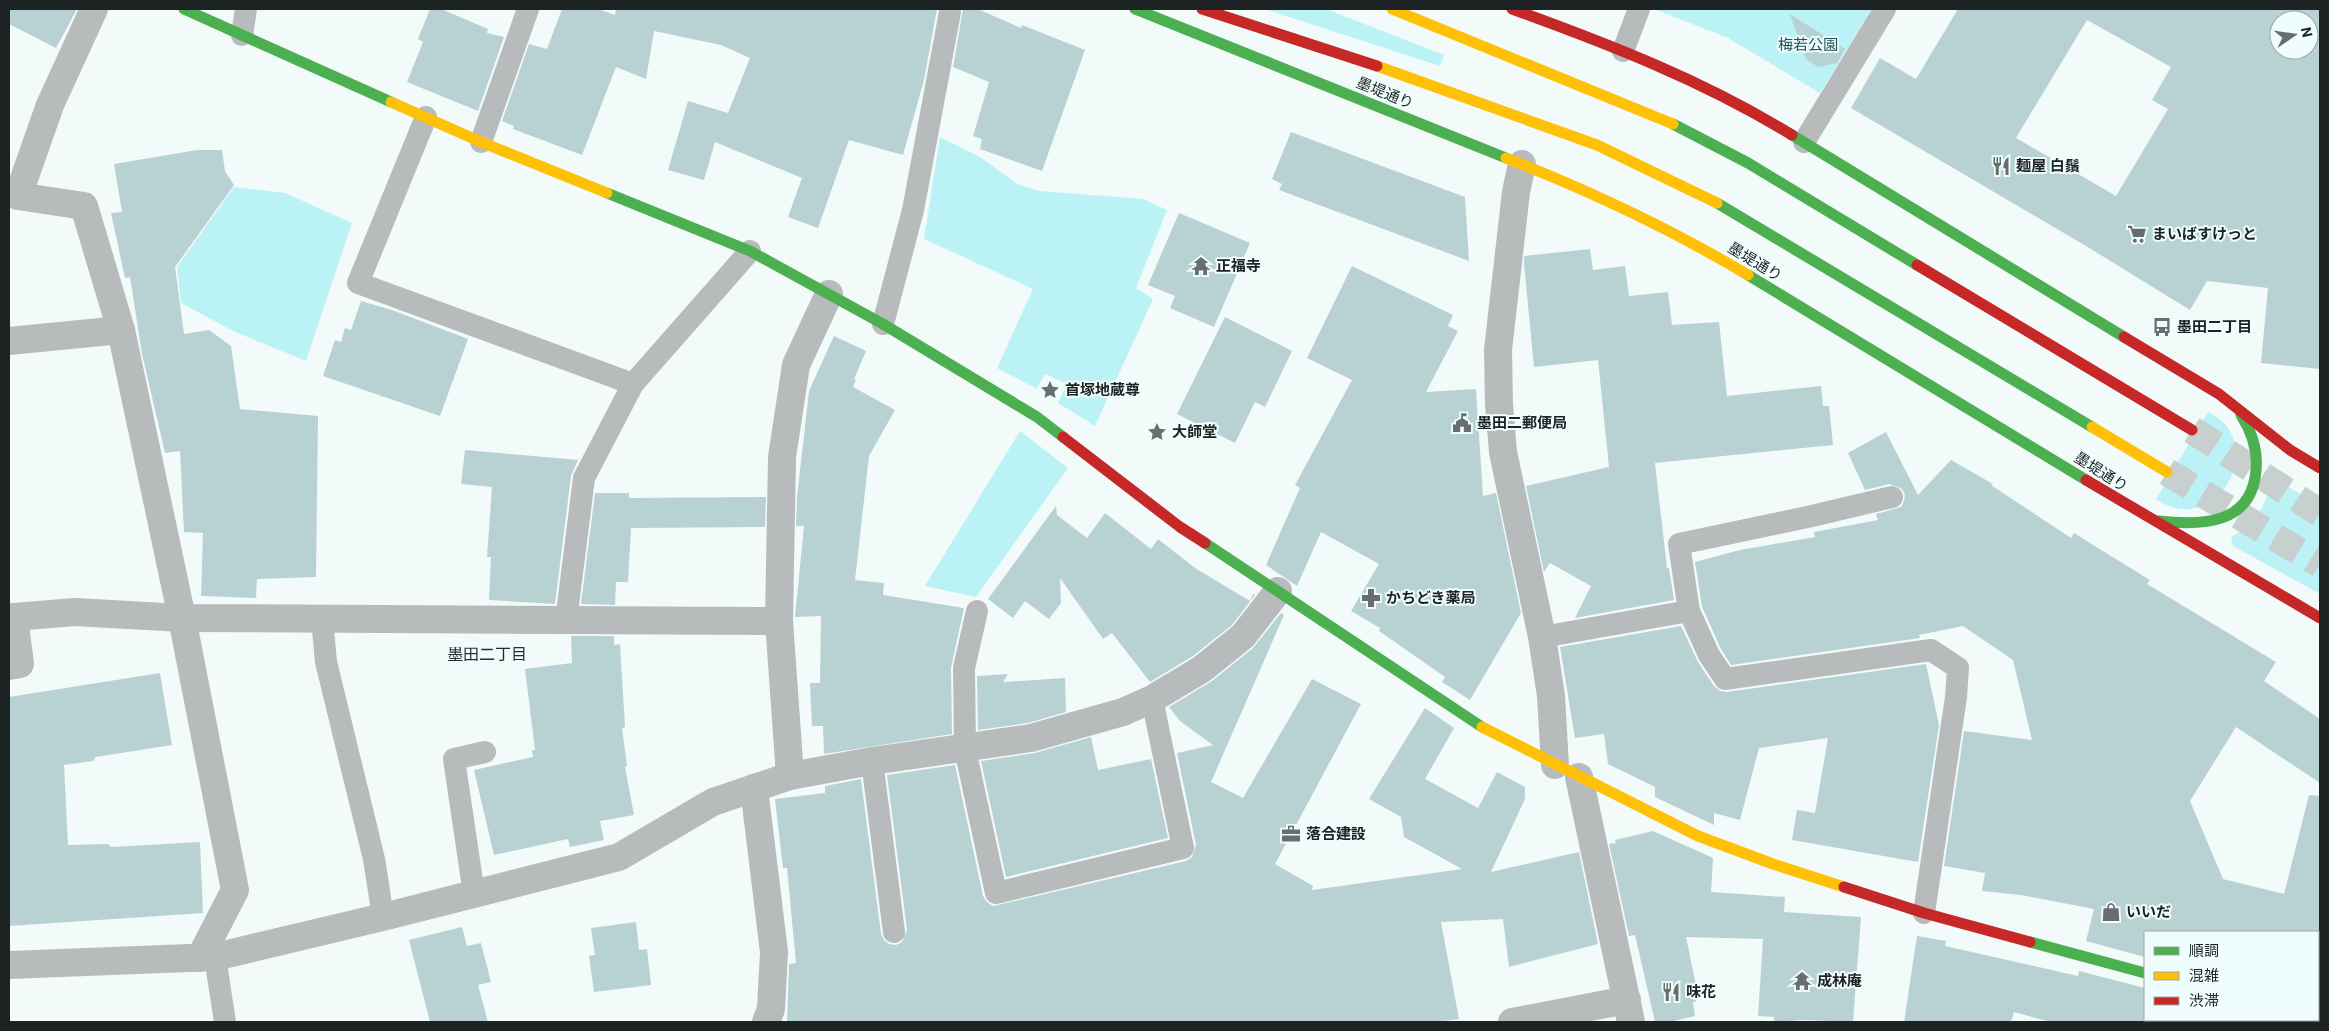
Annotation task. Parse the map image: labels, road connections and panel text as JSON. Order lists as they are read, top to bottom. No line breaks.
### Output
{"streets":{"main road":["墨堤通り"]},"districts":["墨田二丁目"],"parks":["梅若公園"],"places":{"restaurant":["麺屋 白鬚","味花"],"supermarket":["まいばすけっと"],"temple":["正福寺","成林庵"],"bus stop":["墨田二丁目"],"place":["首塚地蔵尊","大師堂"],"public building":["墨田二郵便局"],"pharmacy":["かちどき薬局"],"office":["落合建設"],"shop":["いいだ"]},"legend":["順調","混雑","渋滞"],"north":"right"}
